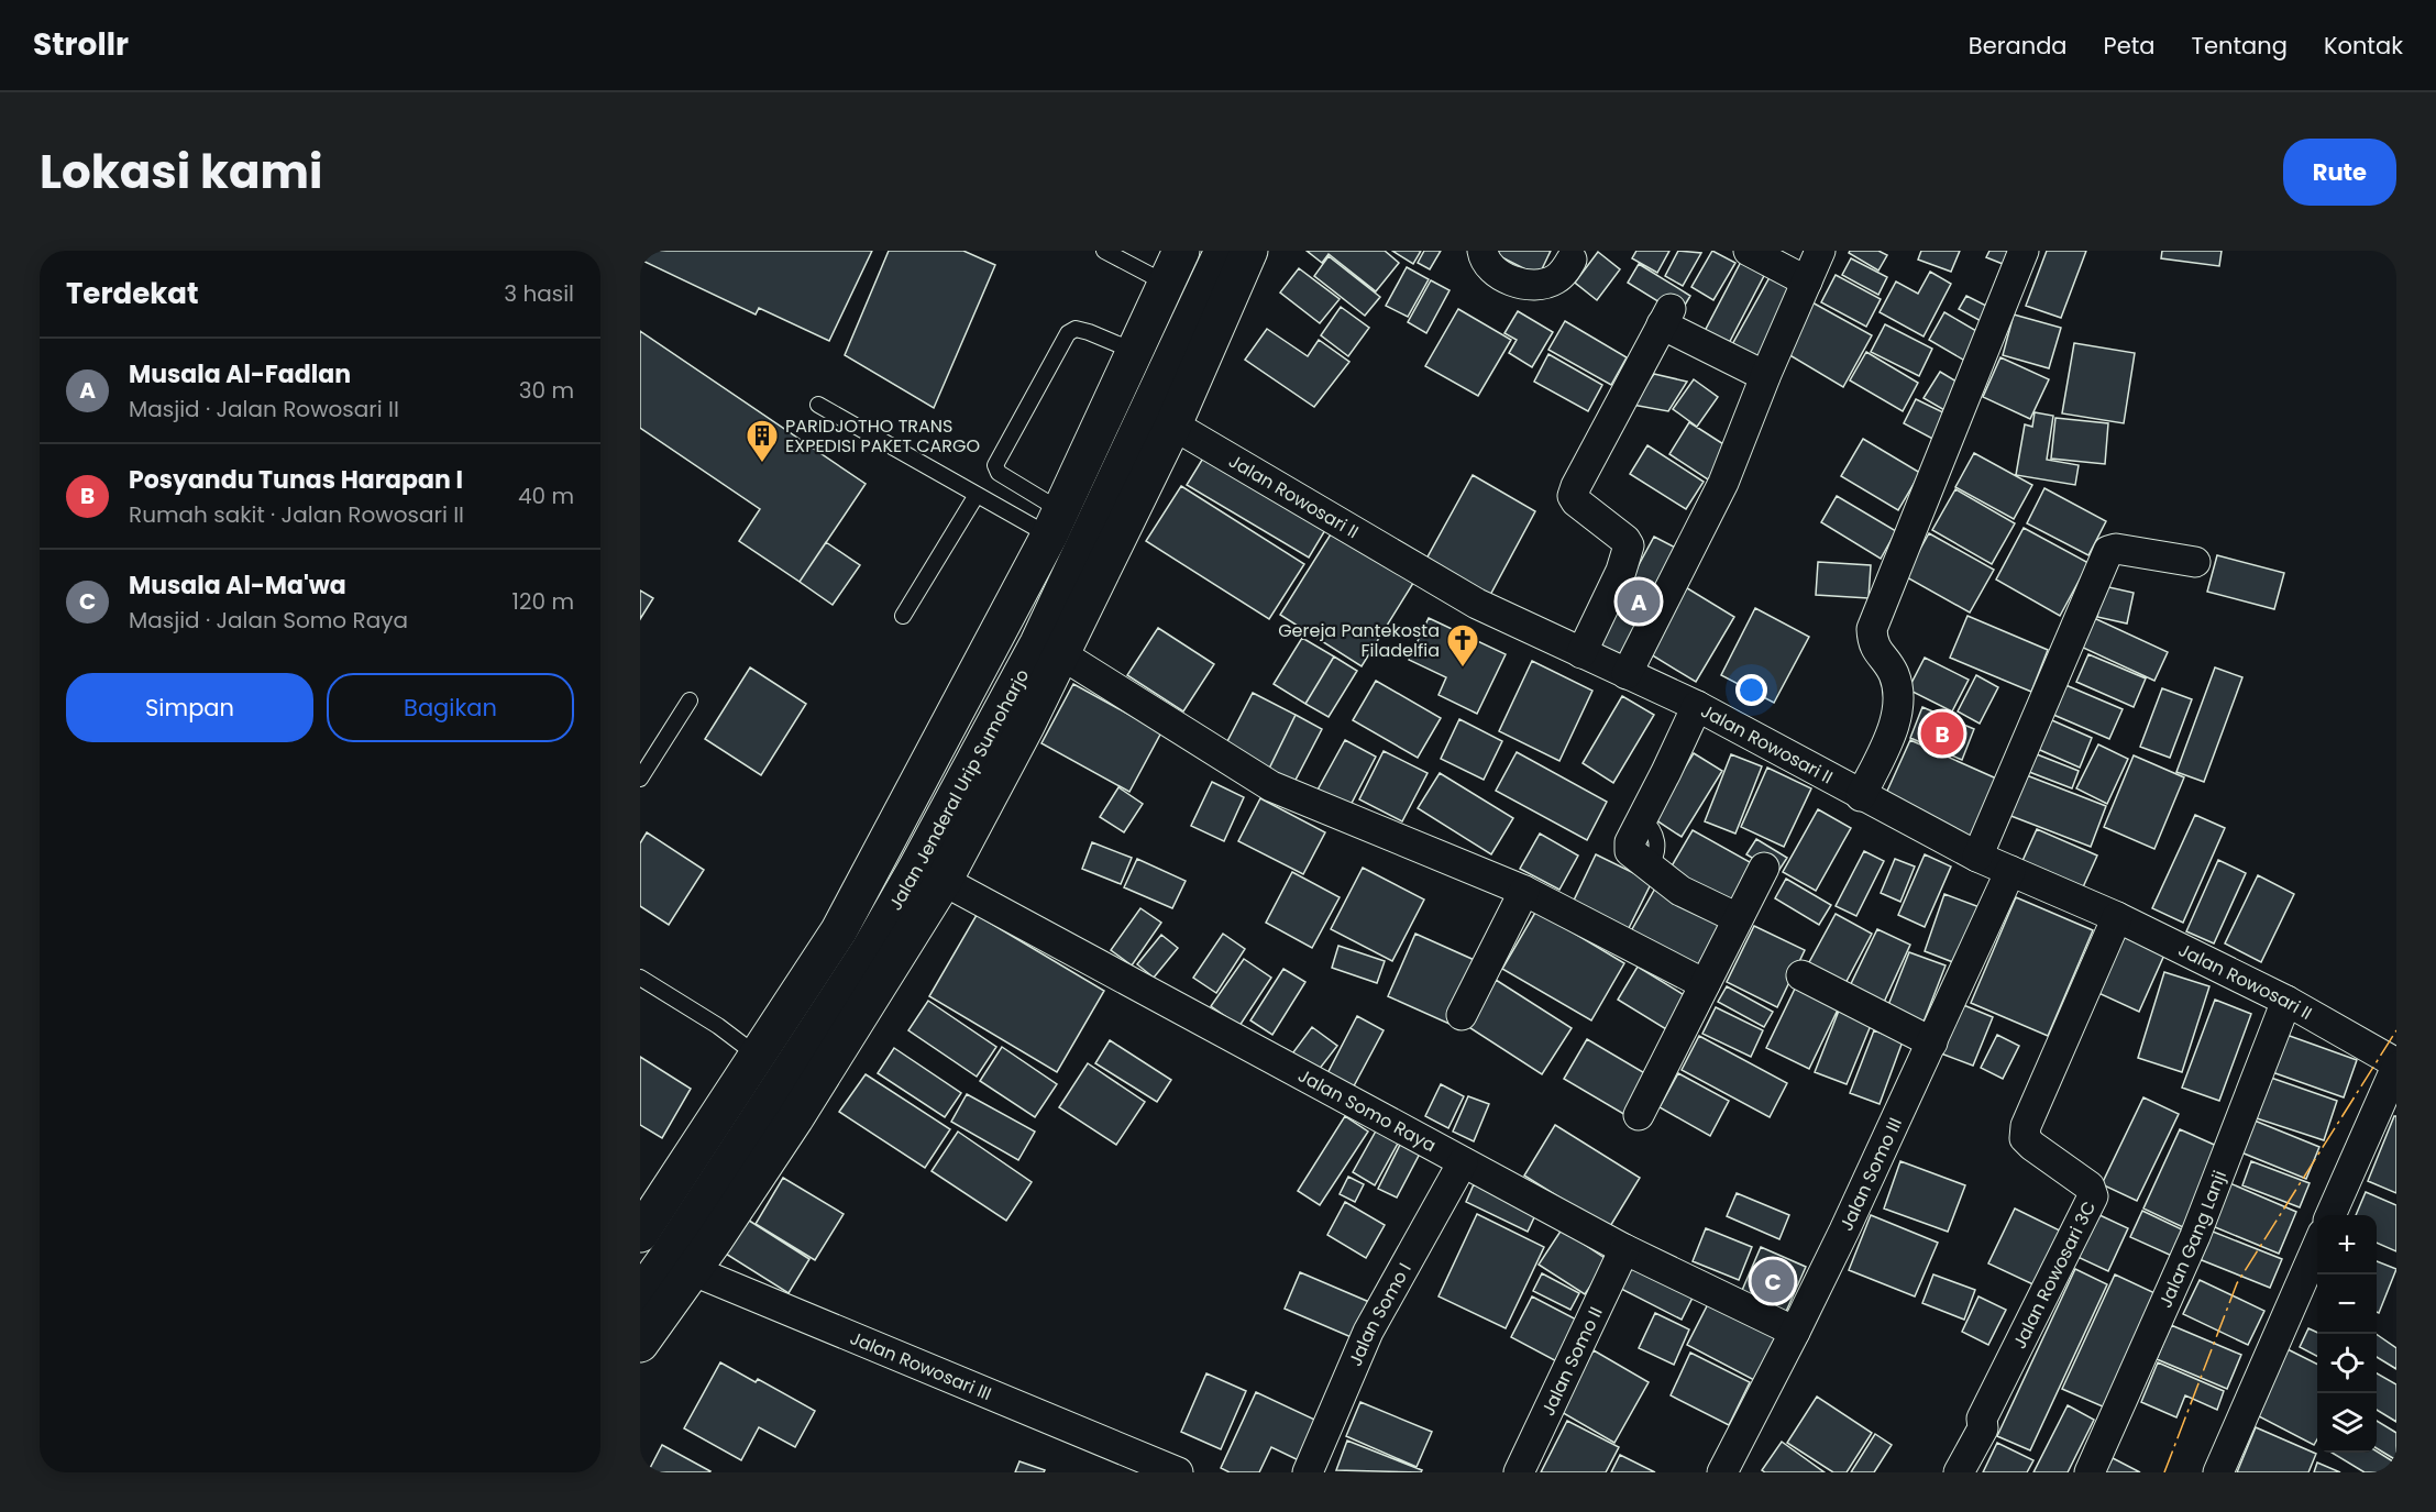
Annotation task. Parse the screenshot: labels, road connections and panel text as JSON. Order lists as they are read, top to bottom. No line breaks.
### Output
{"streets":{"highway":["Jalan Jenderal Urip Sumoharjo"],"street":["Jalan Rowosari II","Jalan Somo Raya","Jalan Somo III","Jalan Gang Lanji","Jalan Rowosari 3C","Jalan Somo I","Jalan Somo II","Jalan Rowosari III"]},"crossings":[["Jalan Rowosari II","Jalan Jenderal Urip Sumoharjo"],["Jalan Rowosari II","Jalan Somo III"],["Jalan Rowosari II","Jalan Gang Lanji"],["Jalan Rowosari II","Jalan Rowosari 3C"],["Jalan Jenderal Urip Sumoharjo","Jalan Rowosari III"],["Jalan Somo Raya","Jalan Somo III"],["Jalan Somo Raya","Jalan Somo I"],["Jalan Somo Raya","Jalan Somo II"]],"places":{"building":["PARIDJOTHO TRANS EXPEDISI PAKET CARGO"],"church":["Gereja Pantekosta Filadelfia"]},"page":{"header":"Strollr","nav":["Beranda","Peta","Tentang","Kontak"],"title":"Lokasi kami","buttons":["Rute",["Simpan","Bagikan"]],"heading":["Terdekat","3 hasil"],"list":[{"mark":"A","name":"Musala Al-Fadlan","note":"Masjid · Jalan Rowosari II","value":"30 m"},{"mark":"B","name":"Posyandu Tunas Harapan I","note":"Rumah sakit · Jalan Rowosari II","value":"40 m"},{"mark":"C","name":"Musala Al-Ma'wa","note":"Masjid · Jalan Somo Raya","value":"120 m"}],"pins":["A","B","C"],"map_buttons":["+","−"]}}
